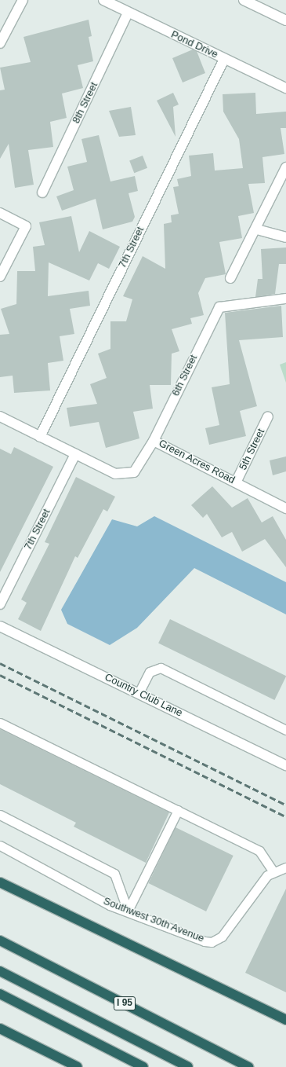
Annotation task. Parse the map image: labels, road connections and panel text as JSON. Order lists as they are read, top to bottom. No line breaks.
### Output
{"streets":{"highway":["I 95"],"street":["Pond Drive","8th Street","7th Street","6th Street","5th Street","Green Acres Road","Country Club Lane"],"lane":["Southwest 30th Avenue"]},"crossings":[["Pond Drive","8th Street"],["Pond Drive","7th Street"],["7th Street","Green Acres Road"],["6th Street","Green Acres Road"],["5th Street","Green Acres Road"]]}
